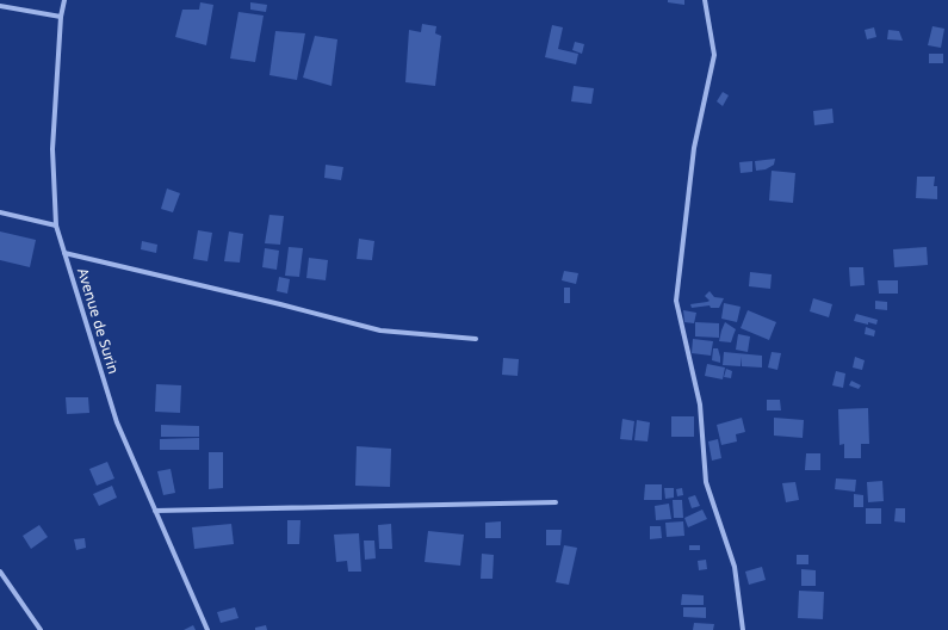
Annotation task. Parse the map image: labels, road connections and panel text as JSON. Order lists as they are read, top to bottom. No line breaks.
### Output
{"streets":{"street":["Avenue de Surin"]}}
